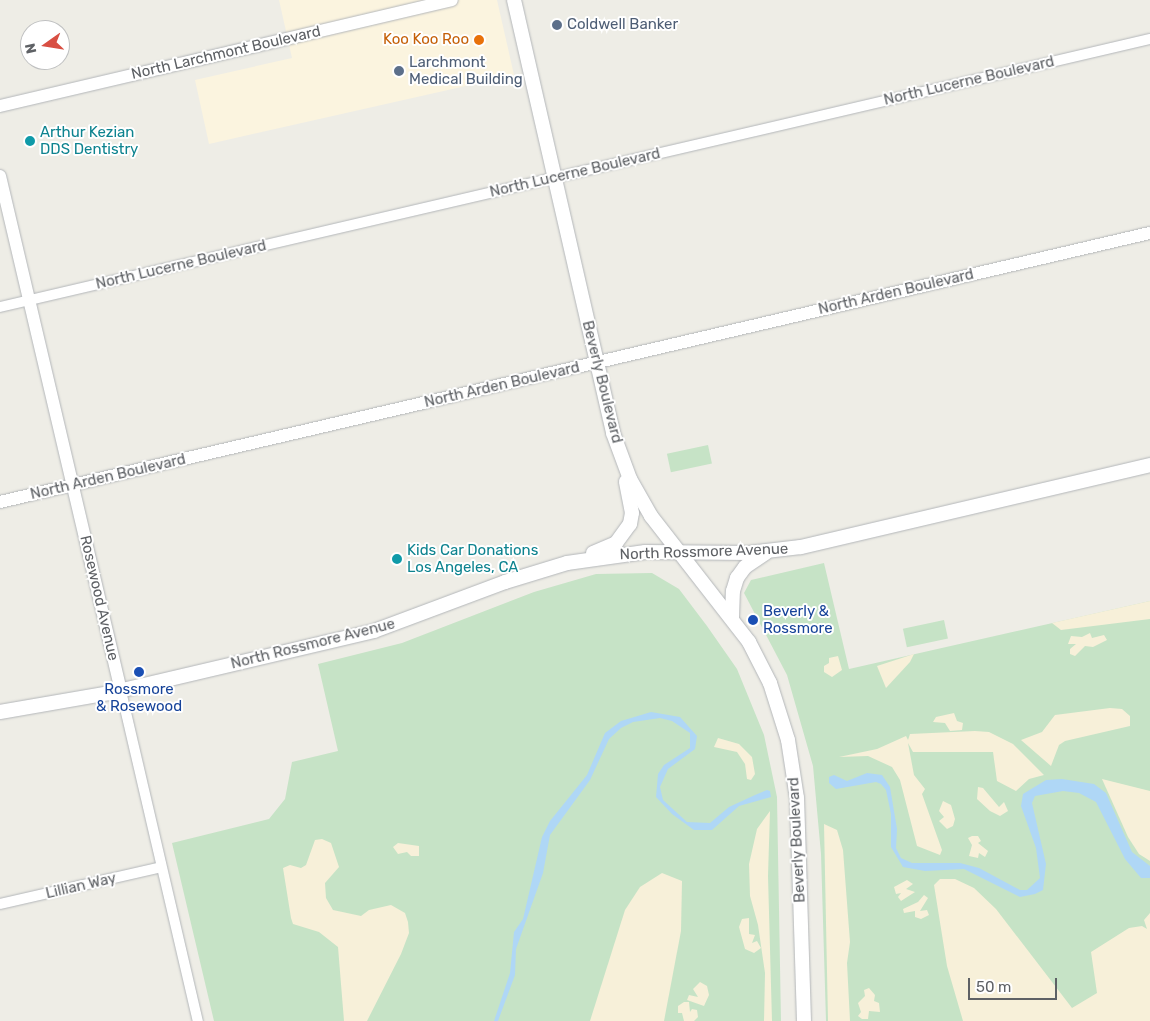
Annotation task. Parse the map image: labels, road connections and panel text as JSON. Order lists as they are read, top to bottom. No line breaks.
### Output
{"streets":{"main road":["Beverly Boulevard","North Rossmore Avenue"],"street":["North Larchmont Boulevard","North Lucerne Boulevard","North Arden Boulevard","Rosewood Avenue","Lillian Way"]},"crossings":[["North Lucerne Boulevard","Beverly Boulevard"],["North Lucerne Boulevard","Rosewood Avenue"],["North Arden Boulevard","Beverly Boulevard"],["North Arden Boulevard","Rosewood Avenue"],["Beverly Boulevard","North Rossmore Avenue"],["North Rossmore Avenue","Rosewood Avenue"],["Rosewood Avenue","Lillian Way"]],"places":["Coldwell Banker","Koo Koo Roo","Larchmont Medical Building","Arthur Kezian DDS Dentistry","Kids Car Donations Los Angeles, CA","Beverly & Rossmore","Rossmore & Rosewood"],"scale_bar":"50 m","north":"left"}
